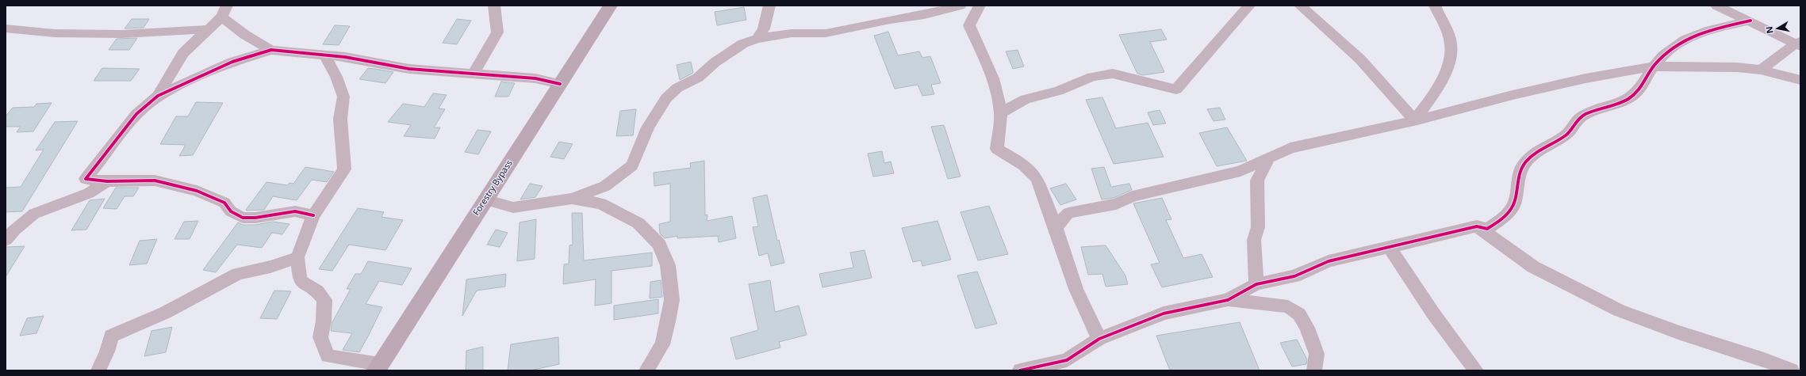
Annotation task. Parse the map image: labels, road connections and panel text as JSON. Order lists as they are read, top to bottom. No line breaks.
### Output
{"streets":{"street":["Forestry Bypass"]},"north":"left"}
